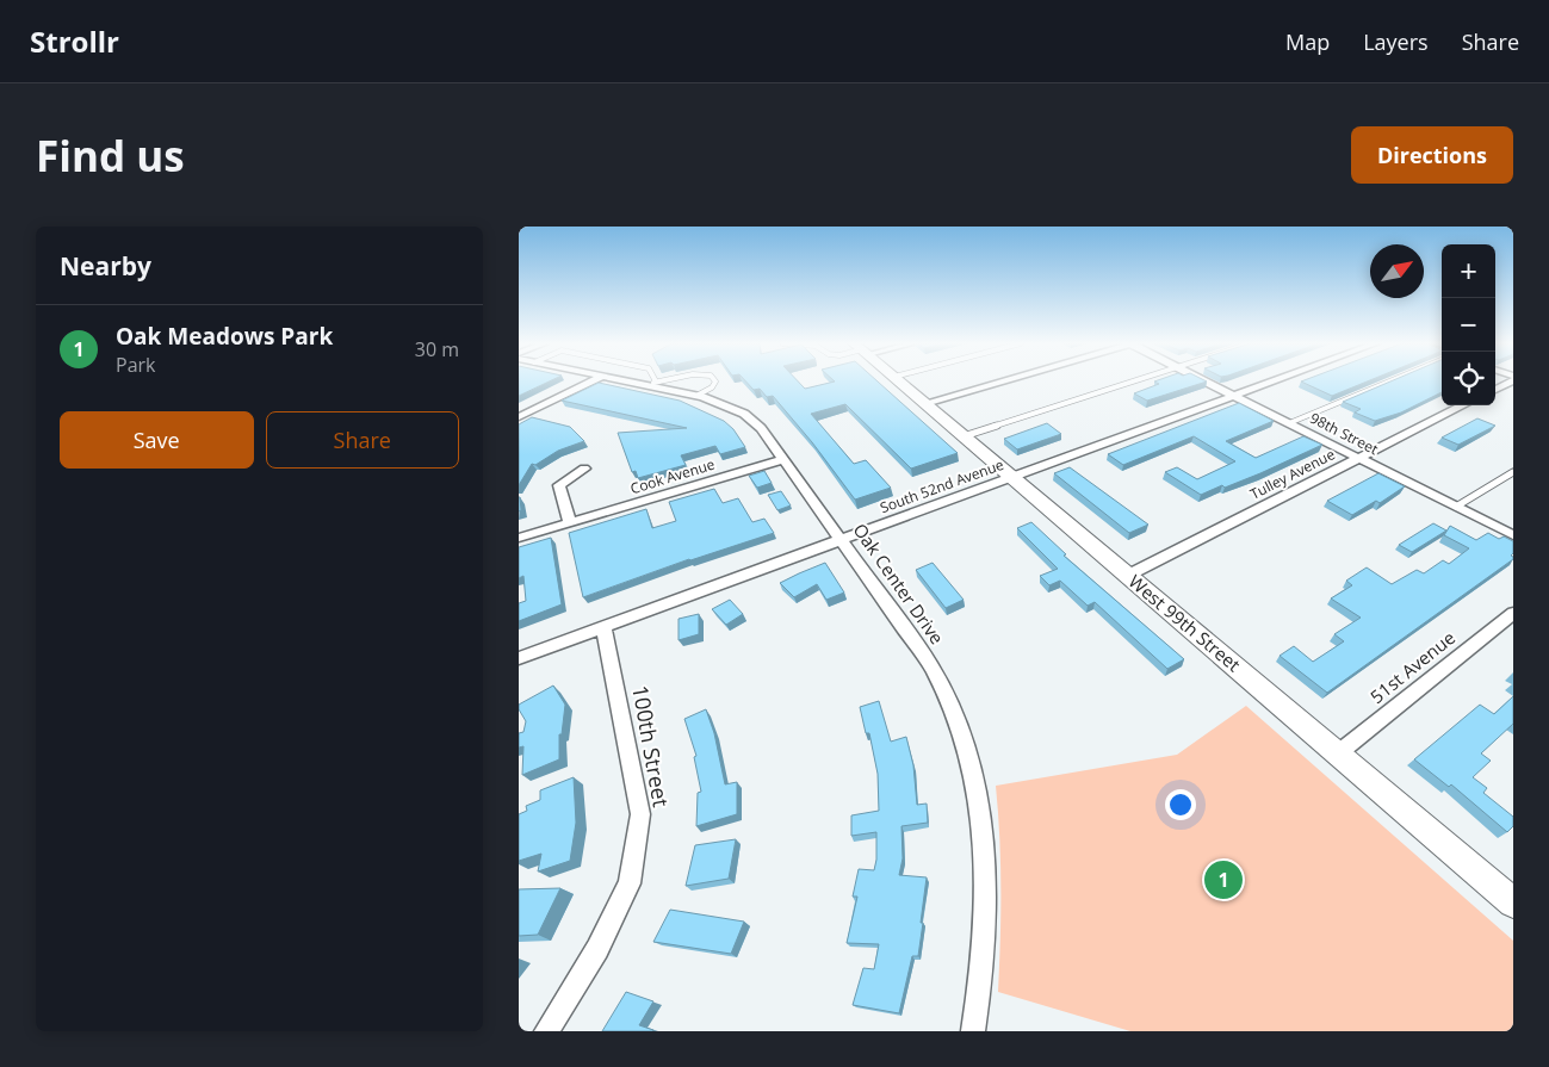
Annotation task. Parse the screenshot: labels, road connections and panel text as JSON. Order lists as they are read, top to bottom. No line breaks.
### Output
{"streets":{"street":["98th Street","Tulley Avenue","Cook Avenue","South 52nd Avenue","Oak Center Drive","West 99th Street","51st Avenue","100th Street"]},"crossings":[["98th Street","Tulley Avenue"],["98th Street","South 52nd Avenue"],["Tulley Avenue","West 99th Street"],["Cook Avenue","Oak Center Drive"],["South 52nd Avenue","Oak Center Drive"],["South 52nd Avenue","West 99th Street"],["South 52nd Avenue","100th Street"],["West 99th Street","51st Avenue"]],"north":"top right","page":{"header":"Strollr","nav":["Map","Layers","Share"],"buttons":["Directions",["Save","Share"]],"title":"Find us","heading":"Nearby","map_buttons":["+","−"],"list":[{"mark":"1","name":"Oak Meadows Park","note":"Park","value":"30 m"}],"pins":"1"}}
